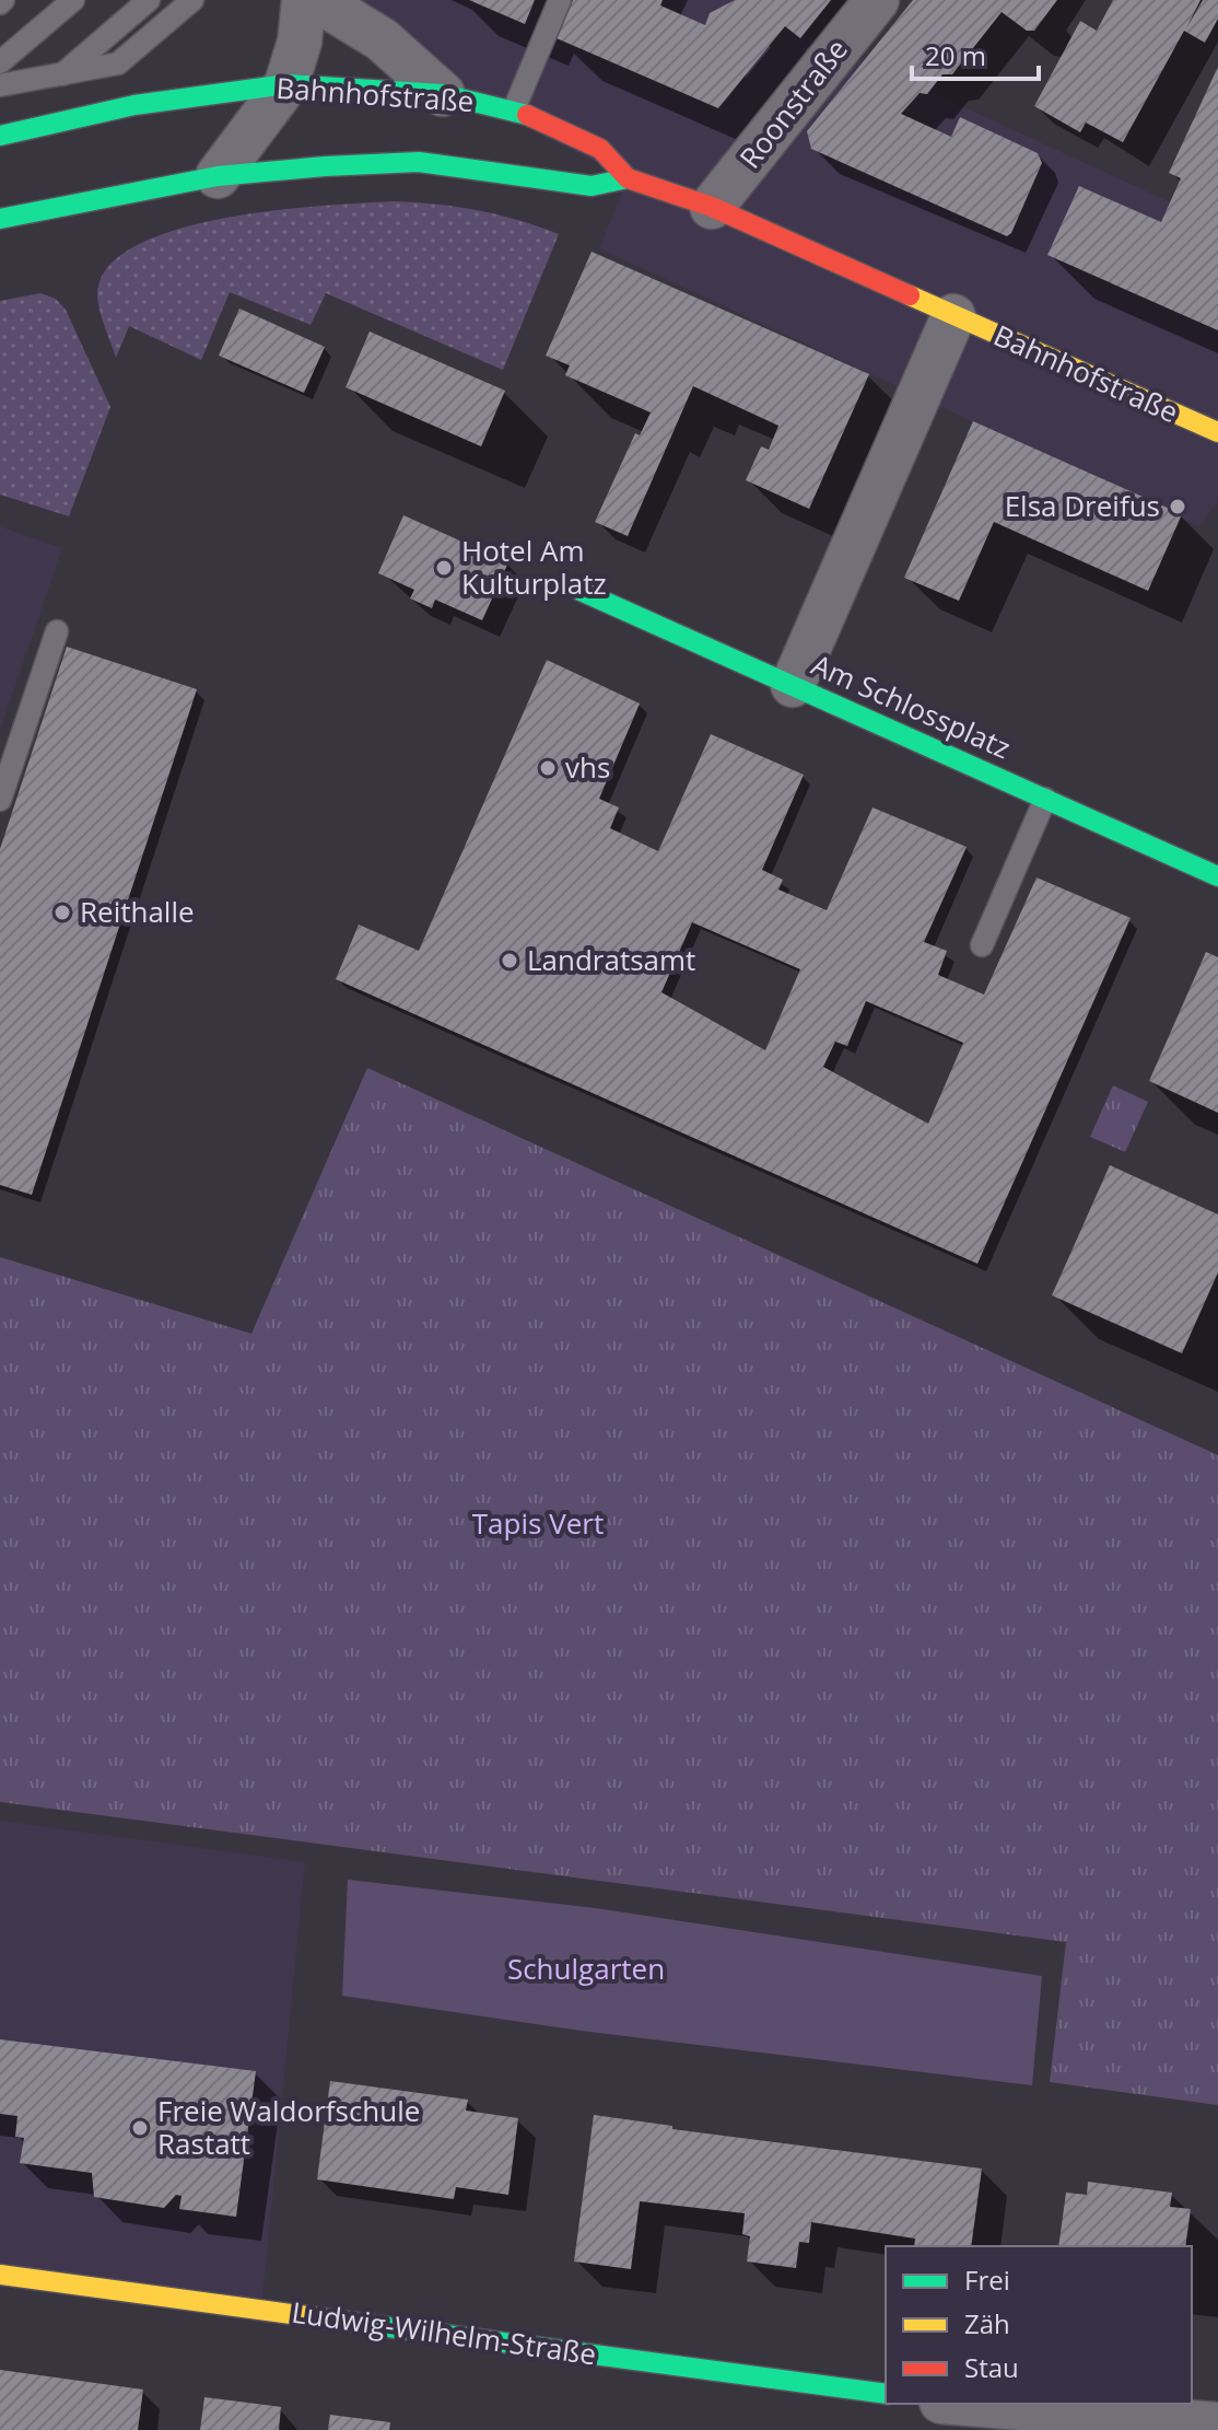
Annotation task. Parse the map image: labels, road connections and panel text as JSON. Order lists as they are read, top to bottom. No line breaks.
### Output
{"streets":{"main road":["Bahnhofstraße","Am Schlossplatz","Ludwig-Wilhelm-Straße"],"street":["Roonstraße"]},"crossings":[["Bahnhofstraße","Roonstraße"]],"parks":["Tapis Vert","Schulgarten"],"places":["Elsa Dreifus","Hotel Am Kulturplatz","vhs","Reithalle","Landratsamt","Freie Waldorfschule Rastatt"],"legend":["Frei","Zäh","Stau"],"scale_bar":"20 m"}
